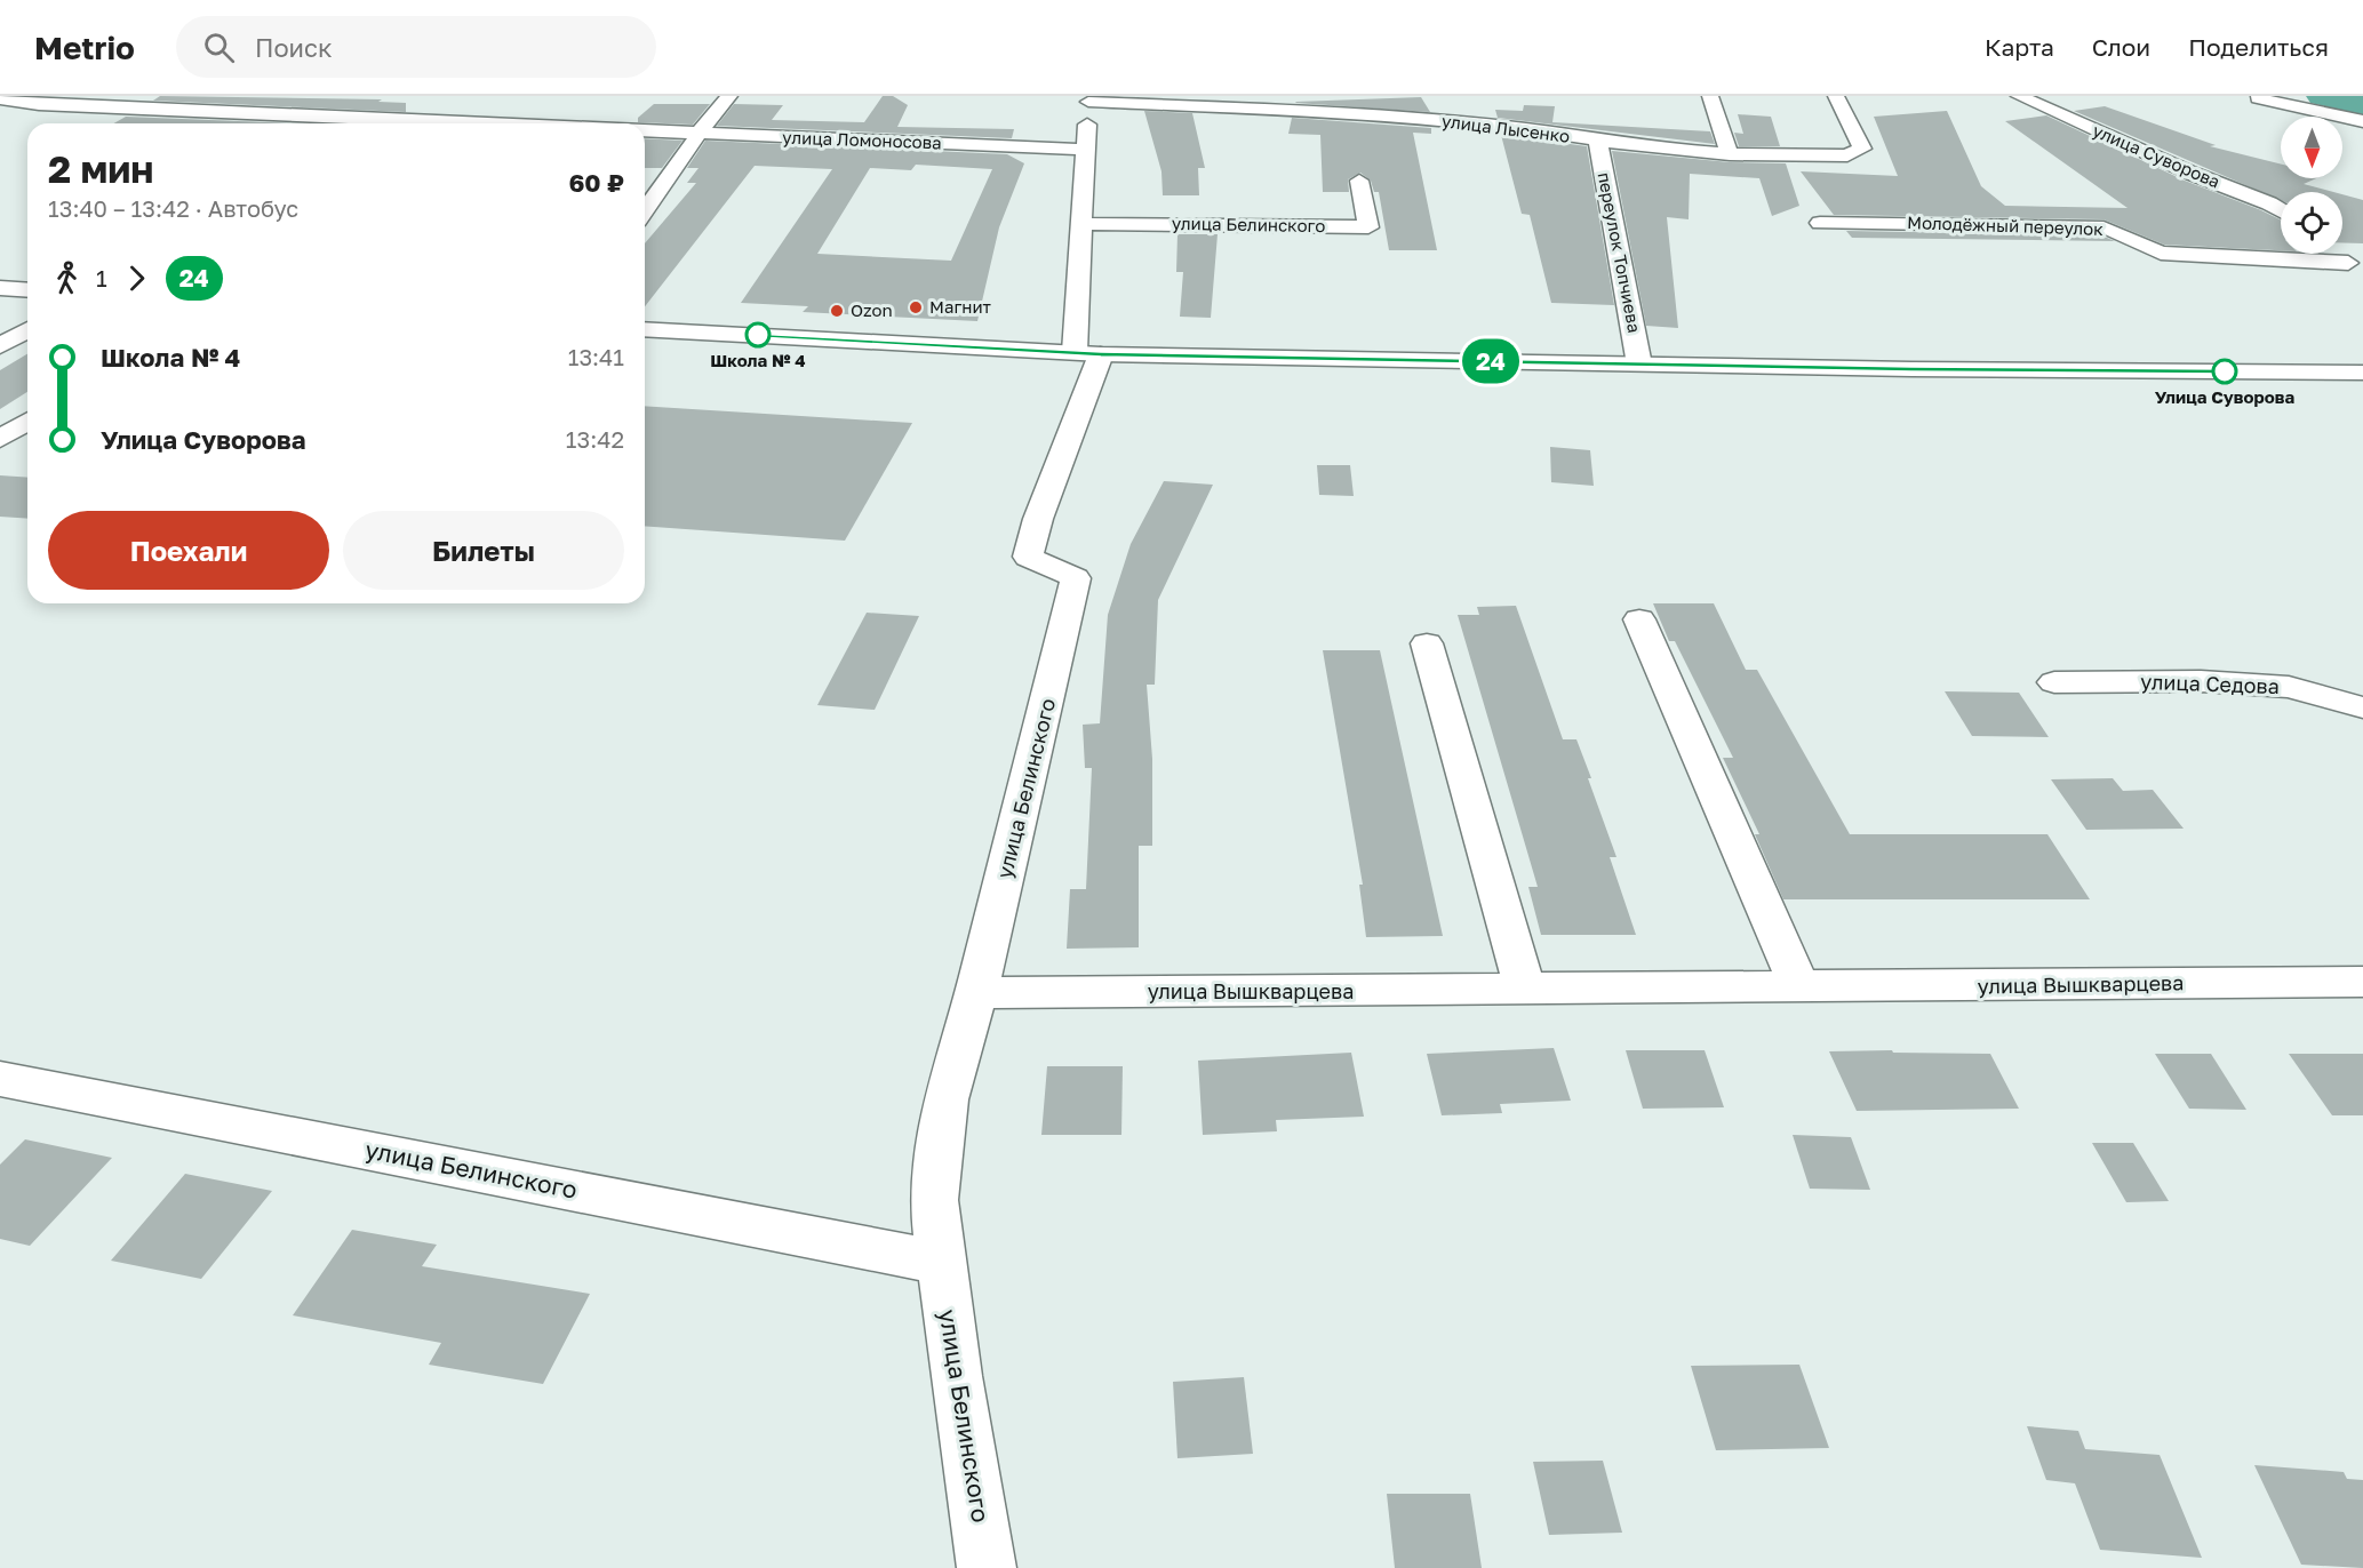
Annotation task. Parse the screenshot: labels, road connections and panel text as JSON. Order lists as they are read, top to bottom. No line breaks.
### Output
{"streets":{"street":["улица Лысенко","улица Ломоносова","улица Суворова","улица Белинского","Молодёжный переулок","переулок Топчиева","улица Седова","улица Вышкварцева"]},"crossings":[["улица Лысенко","улица Белинского"],["улица Лысенко","переулок Топчиева"],["улица Ломоносова","улица Белинского"],["улица Белинского","улица Вышкварцева"]],"places":["Магнит","Ozon","Школа № 4","Улица Суворова"],"lines":["bus line 24"],"north":"bottom","page":{"header":"Metrio","search":"Поиск","nav":["Карта","Слои","Поделиться"],"on_map":"24","heading":["2 мин","13:40 – 13:42 · Автобус","60 ₽"],"legs":["1","24"],"list":[{"name":"Школа № 4","value":"13:41"},{"name":"Улица Суворова","value":"13:42"}],"buttons":["Поехали","Билеты"]}}
